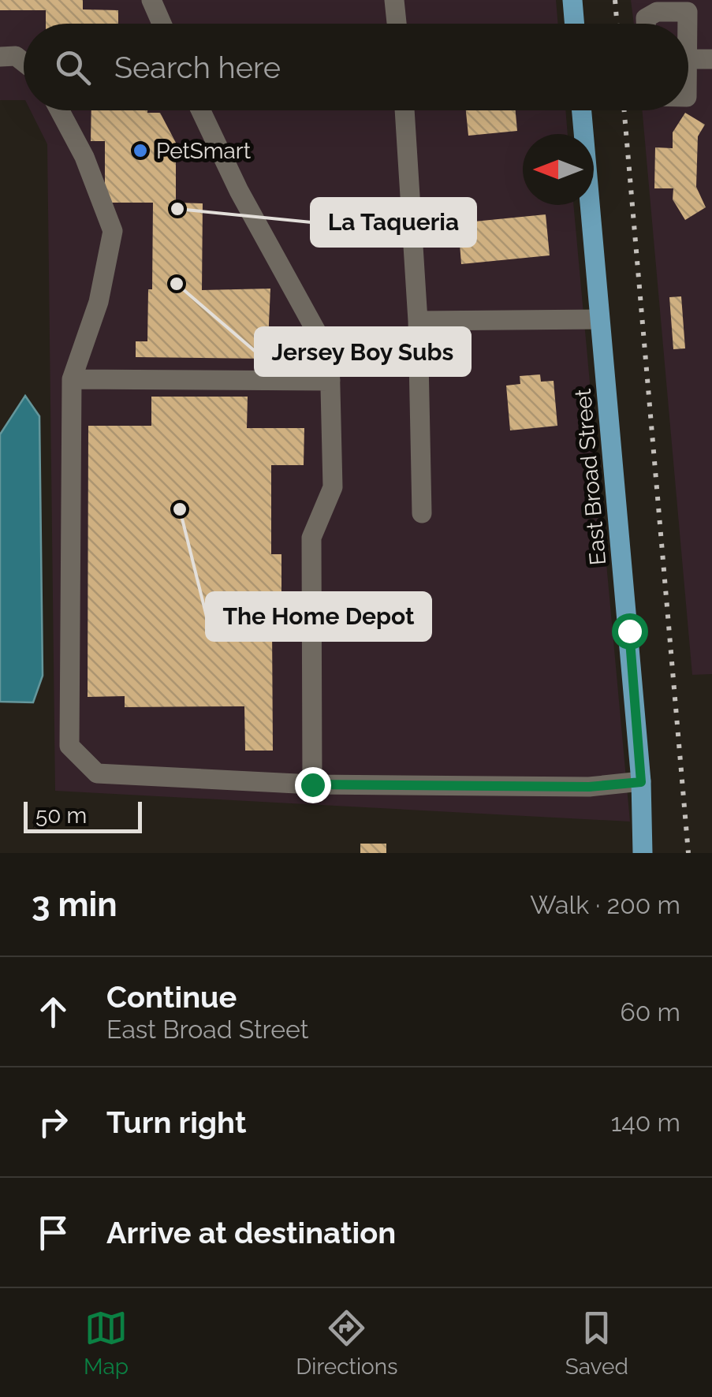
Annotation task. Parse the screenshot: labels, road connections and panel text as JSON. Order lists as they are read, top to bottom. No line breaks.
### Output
{"streets":{"main road":["East Broad Street"]},"places":["PetSmart","La Taqueria","Jersey Boy Subs","The Home Depot"],"scale_bar":"50 m","north":"left","page":{"search":"Search here","scale":"50 m","heading":["3 min","Walk · 200 m"],"list":[["Continue","East Broad Street","60 m"],["Turn right","140 m"],"Arrive at destination"],"nav":["Map","Directions","Saved"]}}
